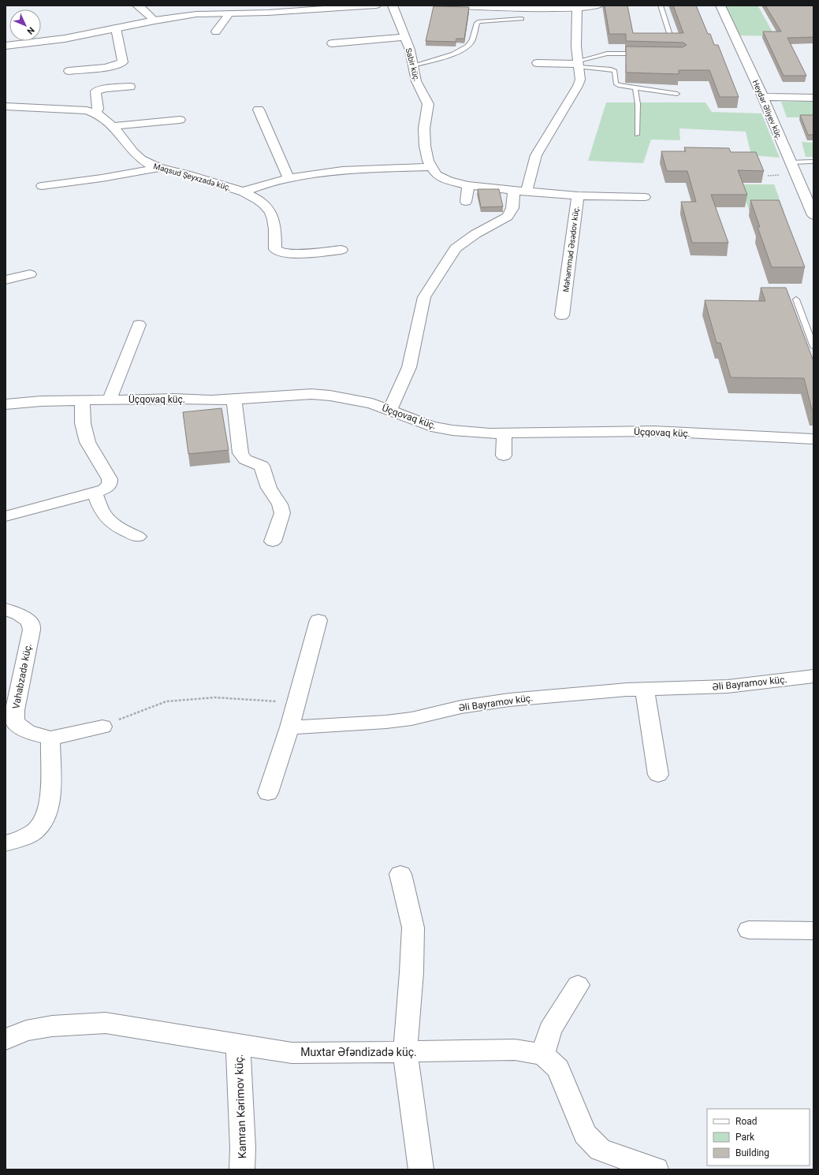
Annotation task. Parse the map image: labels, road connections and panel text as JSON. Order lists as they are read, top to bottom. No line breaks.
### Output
{"streets":{"street":["Sabir küç.","Heydər Əliyev küç.","Maqsud Şeyxzadə küç.","Məhəmməd Əsədov küç.","Üçqovaq küç.","Vahabzadə küç.","Əli Bayramov küç.","Muxtar Əfəndizadə küç.","Kamran Kərimov küç."]},"crossings":[["Sabir küç.","Məhəmməd Əsədov küç."],["Muxtar Əfəndizadə küç.","Kamran Kərimov küç."]],"legend":["Road","Park","Building"],"north":"bottom right"}
